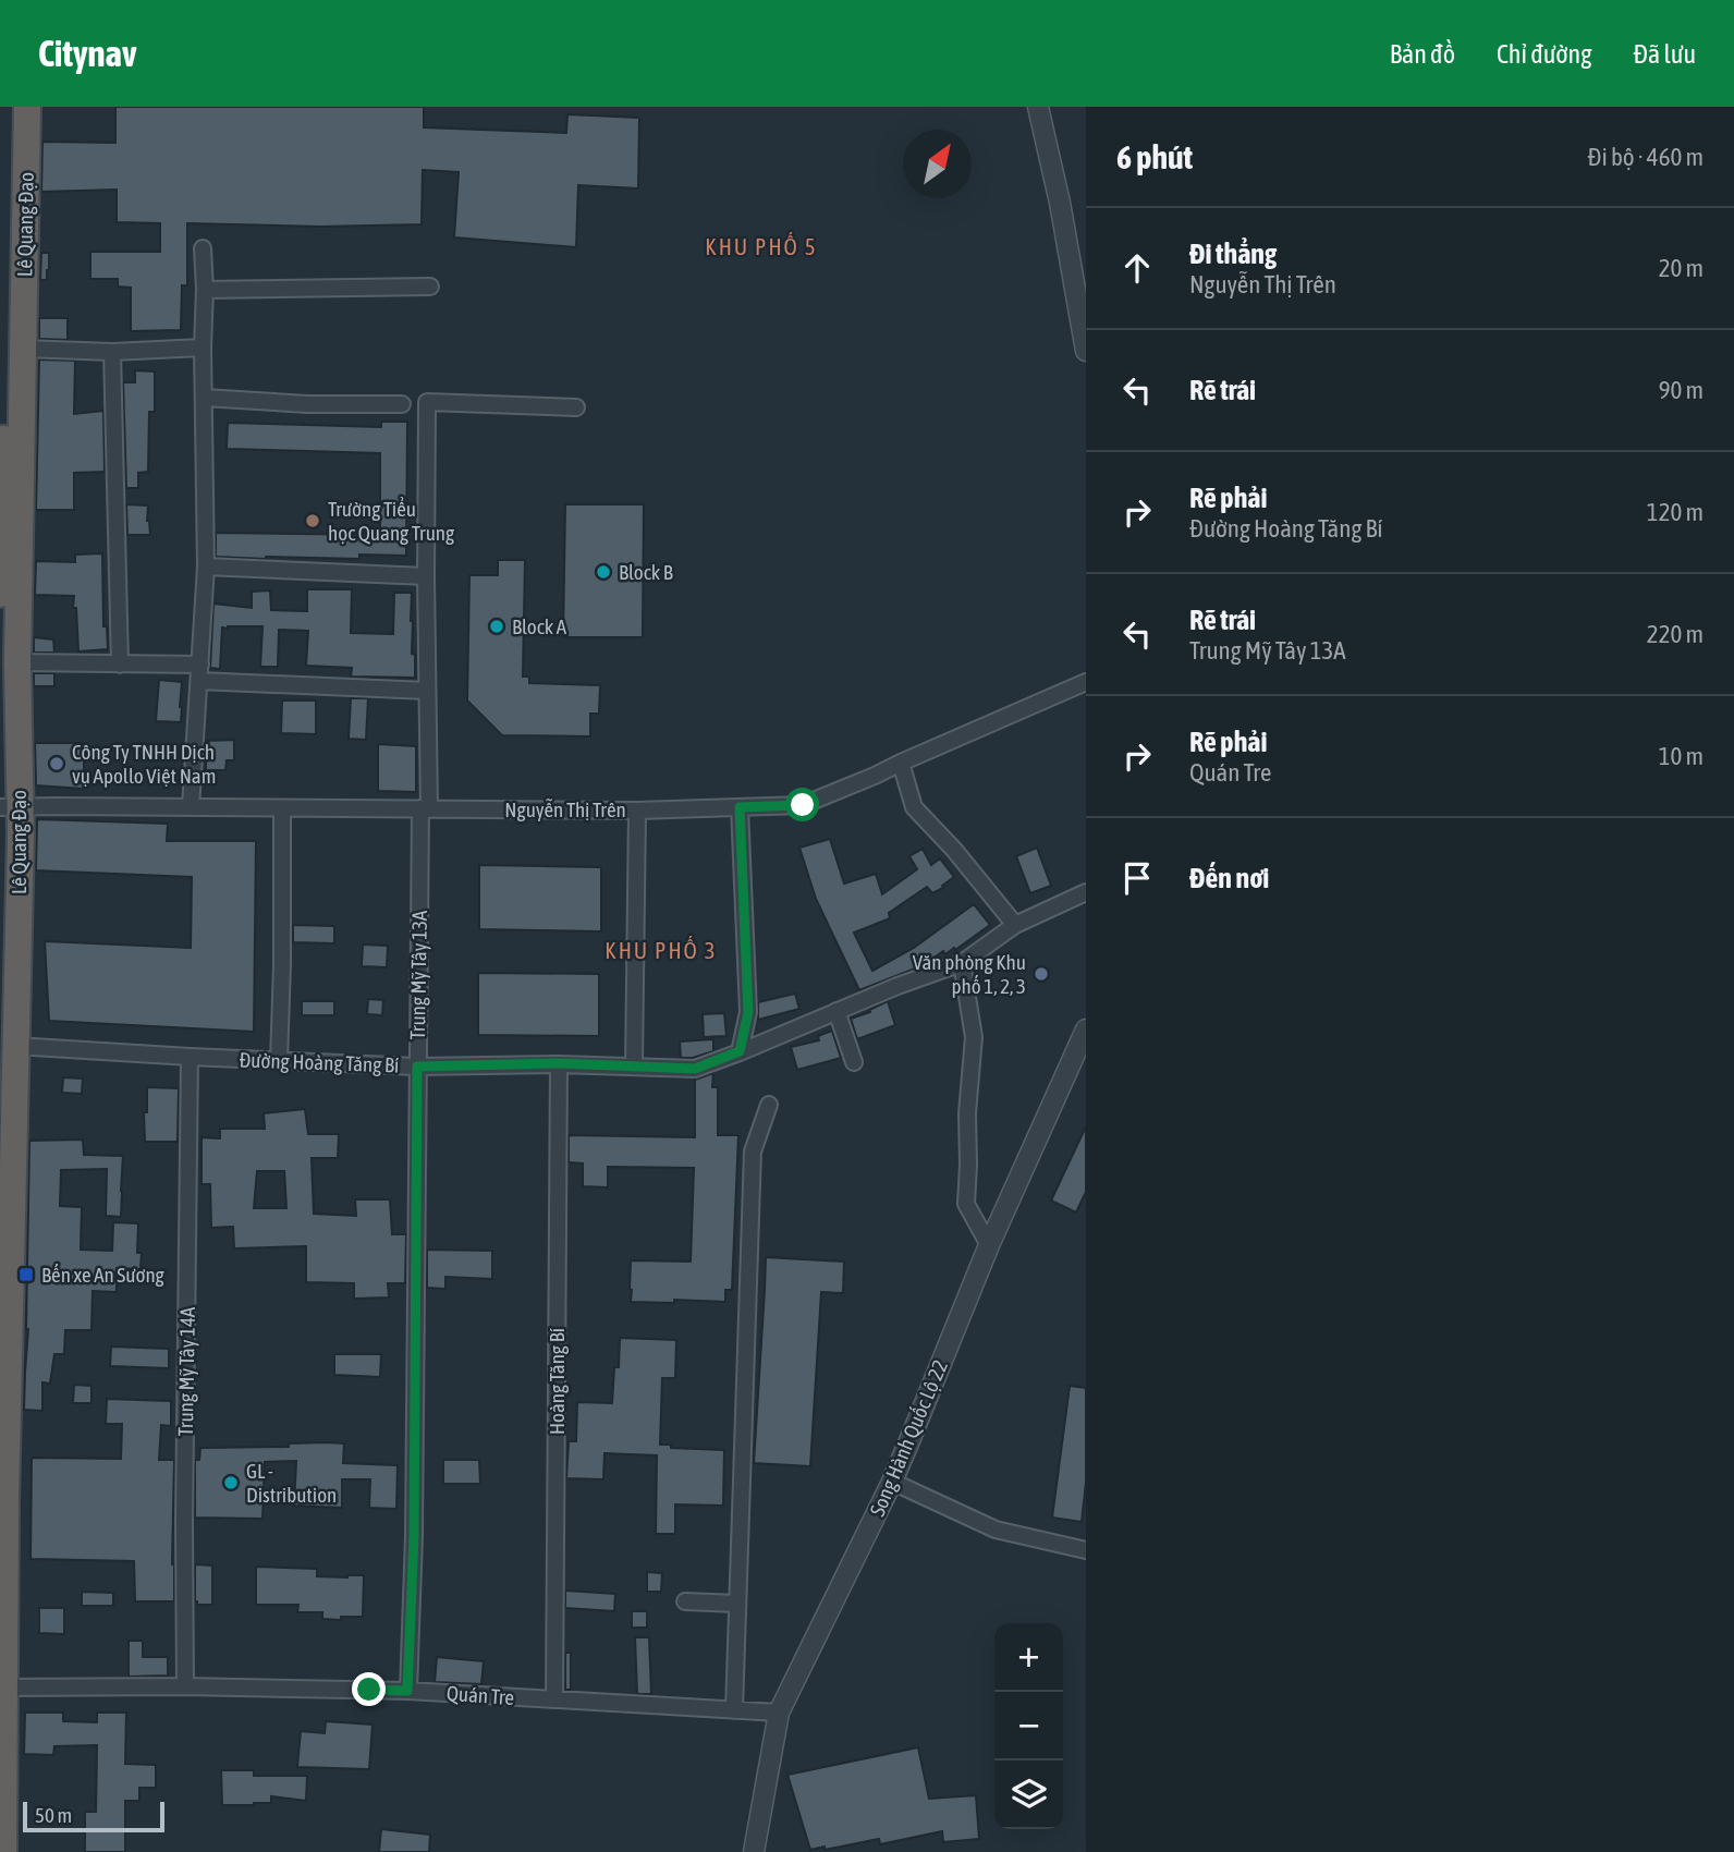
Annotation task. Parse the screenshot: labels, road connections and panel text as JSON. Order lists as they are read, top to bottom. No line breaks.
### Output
{"streets":{"highway":["Lê Quang Đạo"],"street":["Nguyễn Thị Trên","Trung Mỹ Tây 13A","Đường Hoàng Tăng Bí","Trung Mỹ Tây 14A","Hoàng Tăng Bí","Song Hành Quốc Lộ 22","Quán Tre"]},"crossings":[["Lê Quang Đạo","Nguyễn Thị Trên"],["Lê Quang Đạo","Đường Hoàng Tăng Bí"],["Lê Quang Đạo","Quán Tre"],["Nguyễn Thị Trên","Trung Mỹ Tây 13A"],["Trung Mỹ Tây 13A","Đường Hoàng Tăng Bí"],["Trung Mỹ Tây 13A","Quán Tre"],["Đường Hoàng Tăng Bí","Trung Mỹ Tây 14A"],["Đường Hoàng Tăng Bí","Hoàng Tăng Bí"],["Trung Mỹ Tây 14A","Quán Tre"],["Hoàng Tăng Bí","Quán Tre"],["Song Hành Quốc Lộ 22","Quán Tre"]],"districts":["KHU PHỐ 5","KHU PHỐ 3"],"places":{"other":["Trường Tiểu học Quang Trung","Block B","Block A","Công Ty TNHH Dịch vụ Apollo Việt Nam","Văn phòng Khu phố 1, 2, 3","GL - Distribution"],"transit":["Bến xe An Sương"]},"scale_bar":"50 m","north":"top right","page":{"header":"Citynav","nav":["Bản đồ","Chỉ đường","Đã lưu"],"heading":["6 phút","Đi bộ · 460 m"],"list":[["Đi thẳng","Nguyễn Thị Trên","20 m"],["Rẽ trái","90 m"],["Rẽ phải","Đường Hoàng Tăng Bí","120 m"],["Rẽ trái","Trung Mỹ Tây 13A","220 m"],["Rẽ phải","Quán Tre","10 m"],"Đến nơi"],"map_buttons":["+","−"],"scale":"50 m"}}
